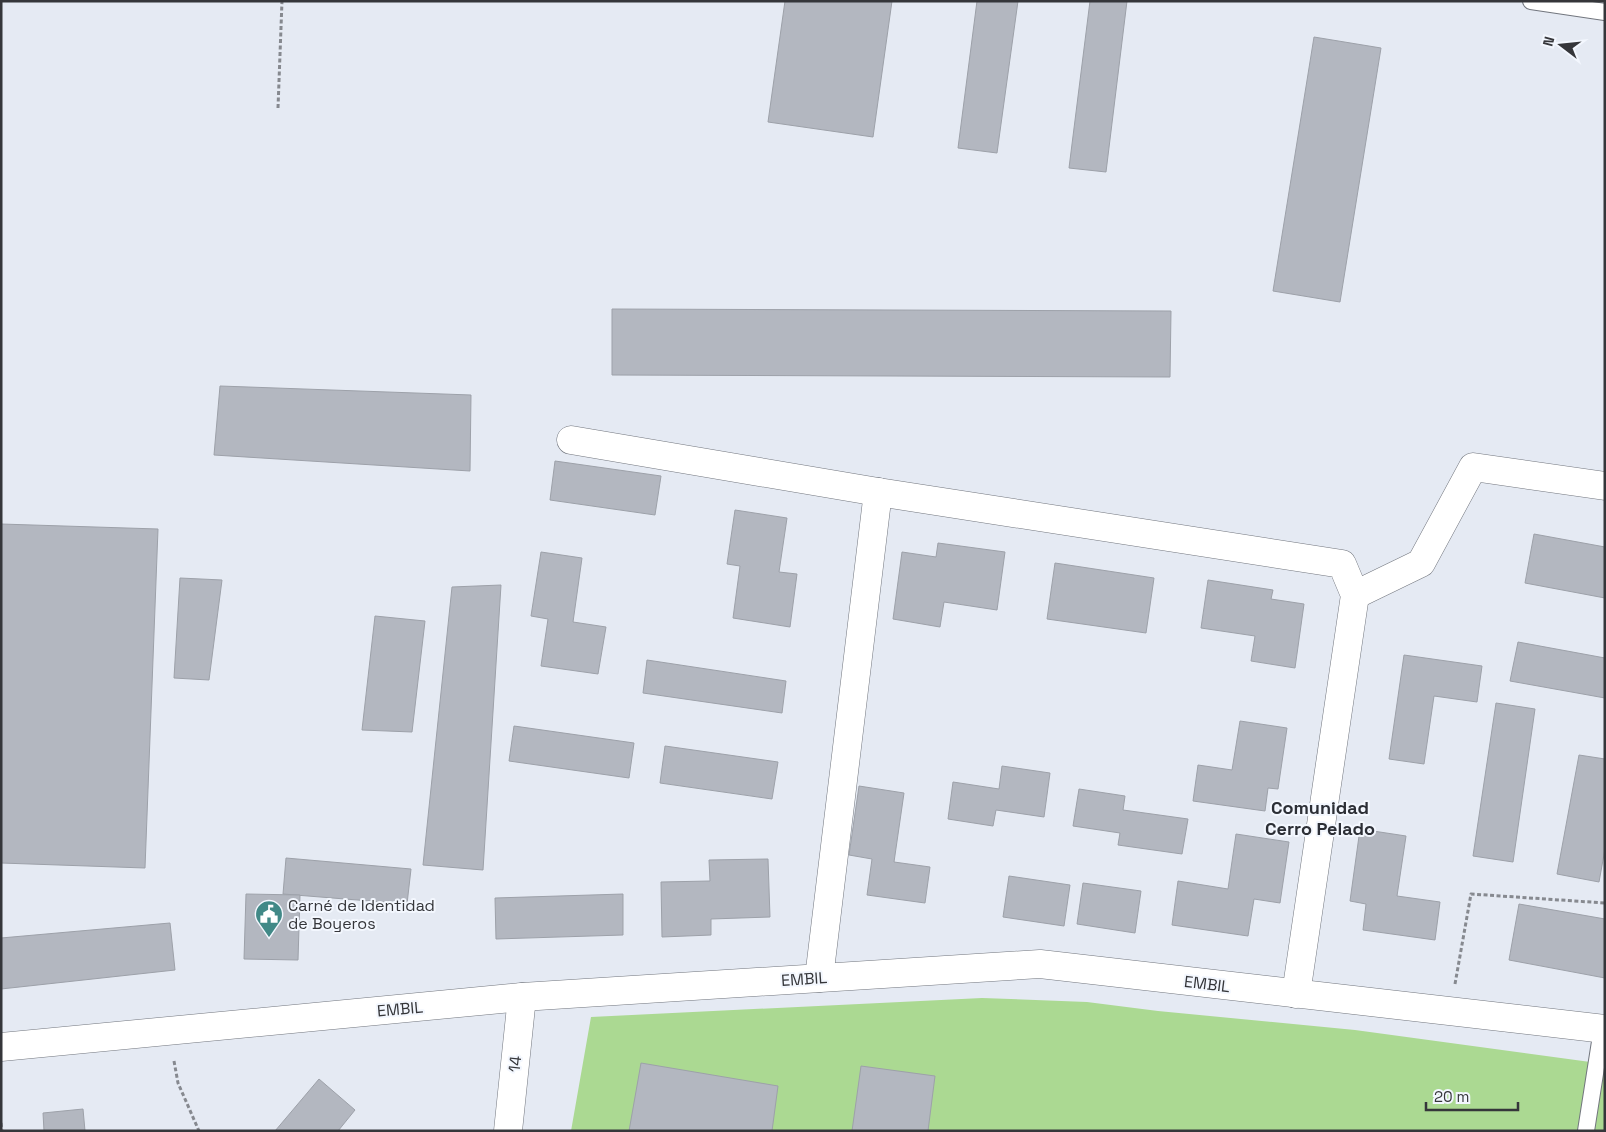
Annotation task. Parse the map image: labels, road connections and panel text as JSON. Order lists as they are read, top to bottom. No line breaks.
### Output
{"streets":{"street":["EMBIL","14"]},"crossings":[["EMBIL","14"]],"districts":["Comunidad Cerro Pelado"],"places":{"public building":["Carné de Identidad de Boyeros"]},"scale_bar":"20 m","north":"left"}
